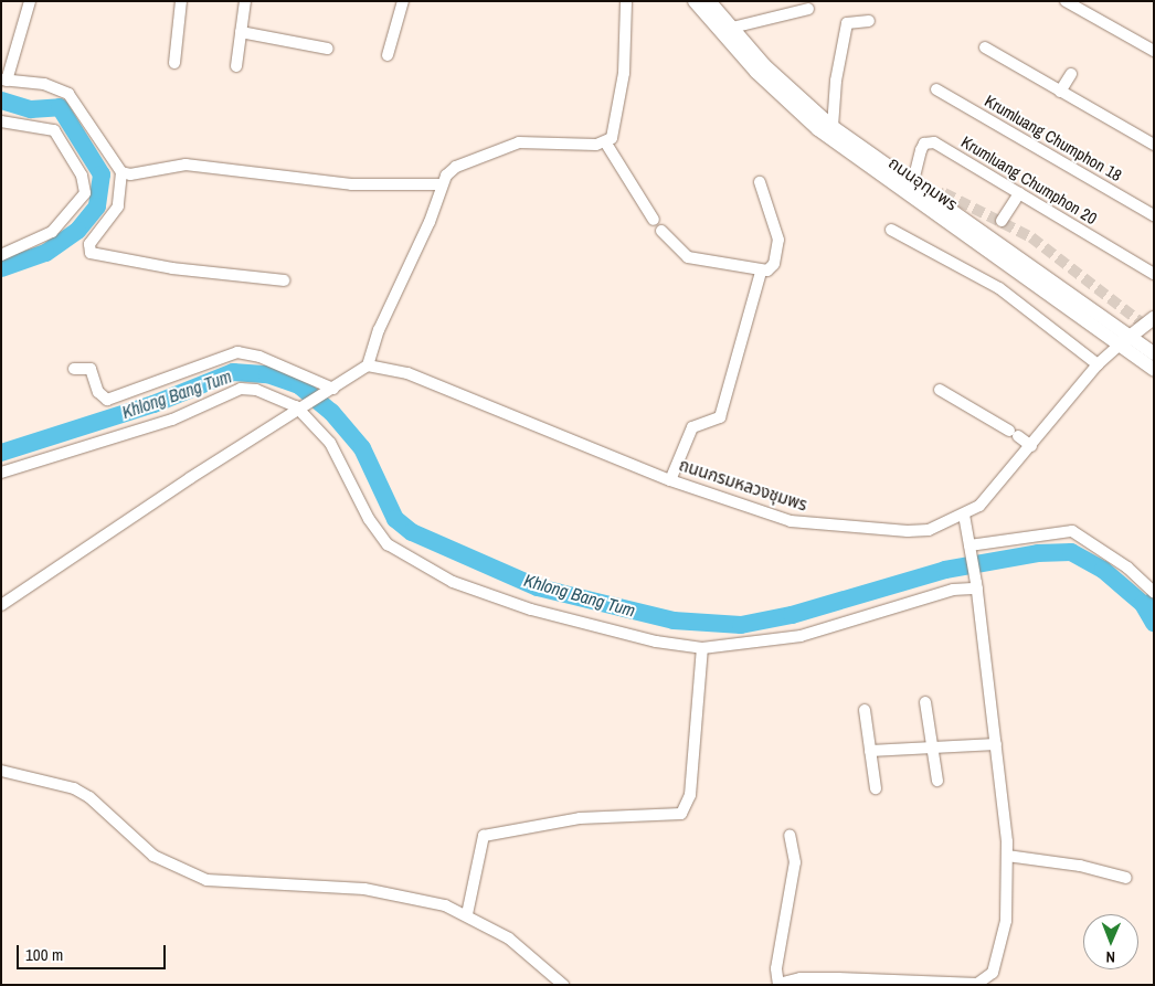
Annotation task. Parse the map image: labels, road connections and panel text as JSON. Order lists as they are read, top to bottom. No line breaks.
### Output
{"streets":{"street":["Krumluang Chumphon 18","Krumluang Chumphon 20","ถนนอุทุมพร","ถนนกรมหลวงชุมพร"]},"crossings":[["Krumluang Chumphon 20","ถนนอุทุมพร"],["ถนนอุทุมพร","ถนนกรมหลวงชุมพร"]],"water":["Khlong Bang Tum"],"scale_bar":"100 m","north":"bottom"}
